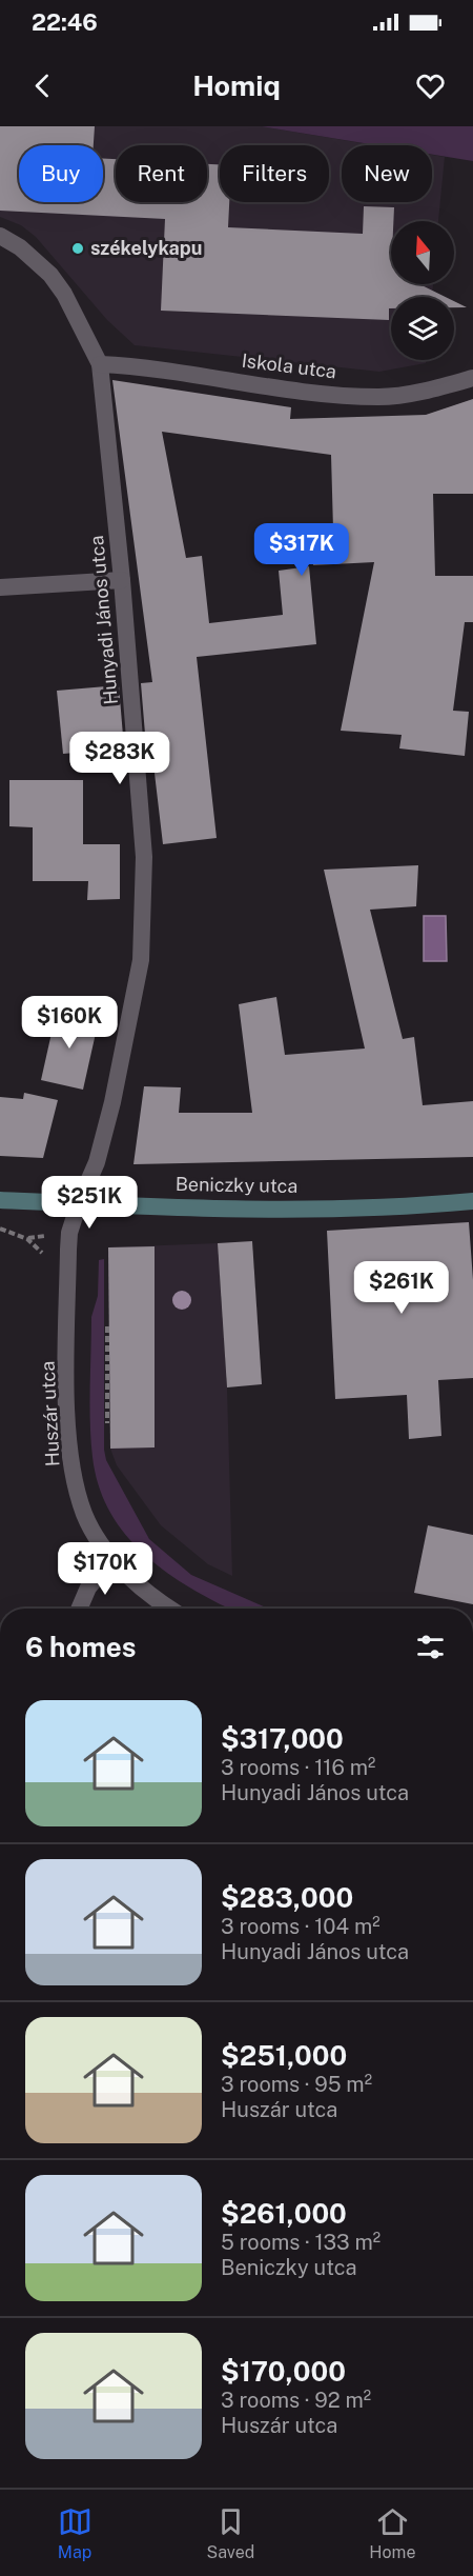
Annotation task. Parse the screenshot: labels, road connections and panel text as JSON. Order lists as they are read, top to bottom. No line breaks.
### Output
{"streets":{"main road":["Beniczky utca"],"street":["Iskola utca","Hunyadi János utca","Huszár utca"]},"crossings":[["Iskola utca","Hunyadi János utca"],["Hunyadi János utca","Beniczky utca"],["Hunyadi János utca","Huszár utca"],["Beniczky utca","Huszár utca"]],"places":["székelykapu"],"north":"top","page":{"status":"22:46","header":"Homiq","chip":["Buy","Rent","Filters","New"],"price":["$317K","$283K","$160K","$251K","$261K","$170K"],"heading":"6 homes","list":[{"name":"$317,000","note":"3 rooms · 116 m² · Hunyadi János utca"},{"name":"$283,000","note":"3 rooms · 104 m² · Hunyadi János utca"},{"name":"$251,000","note":"3 rooms · 95 m² · Huszár utca"},{"name":"$261,000","note":"5 rooms · 133 m² · Beniczky utca"},{"name":"$170,000","note":"3 rooms · 92 m² · Huszár utca"}],"tabs":["Map","Saved","Home"]}}
